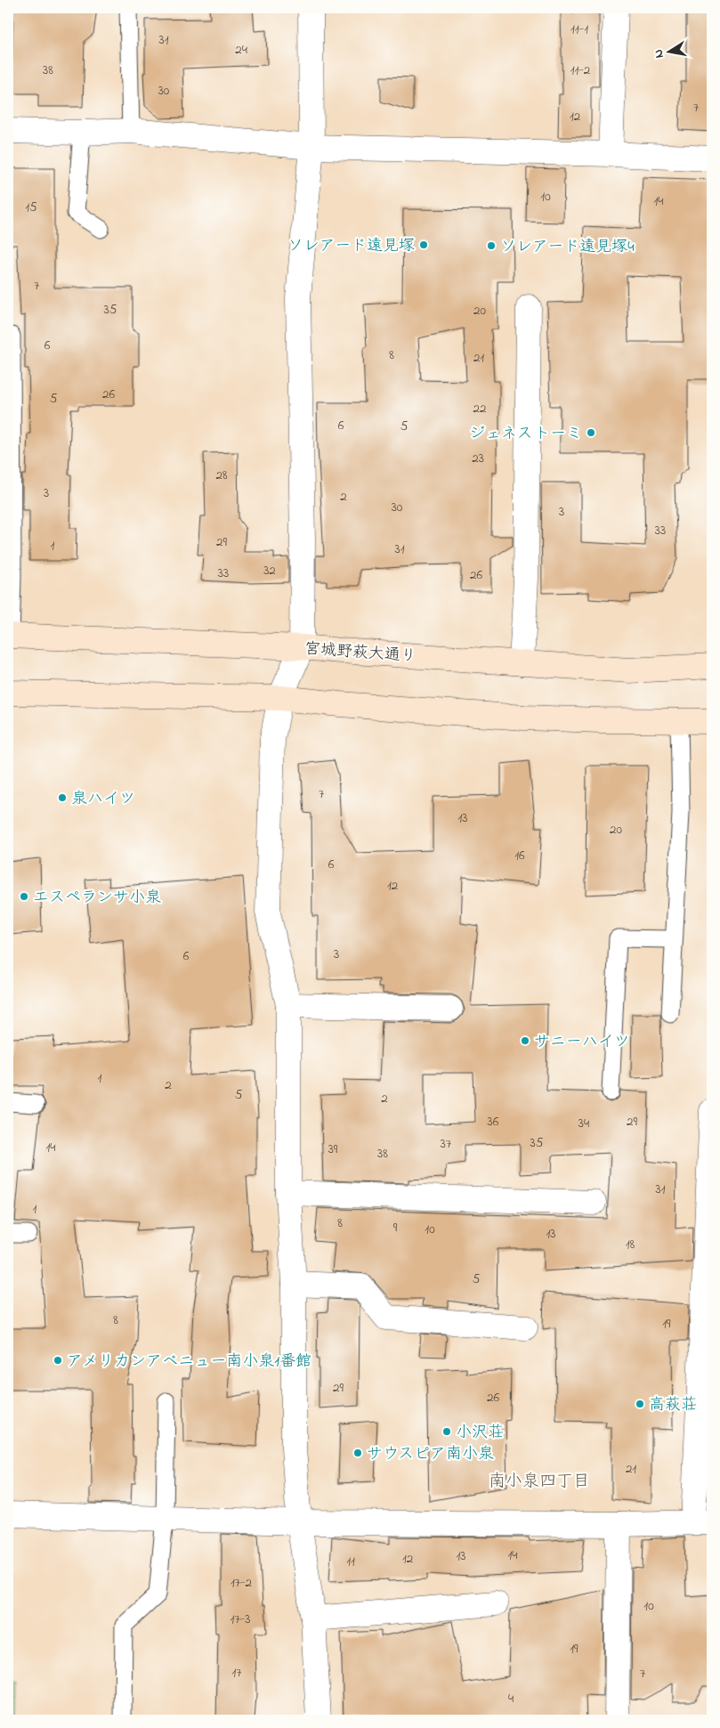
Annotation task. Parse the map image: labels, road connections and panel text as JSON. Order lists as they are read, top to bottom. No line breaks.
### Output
{"streets":{"street":["宮城野萩大通り"]},"districts":["南小泉四丁目"],"places":["ソレアード遠見塚","ソレアード遠見塚4","ジェネストーミ","泉ハイツ","エスペランサ小泉","サニーハイツ","アメリカンアベニュー南小泉1番館","高萩荘","小沢荘","サウスピア南小泉"],"house_numbers":["11-1","31","24","38","11-2","30","7","12","10","14","15","7","35","20","6","8","21","26","5","22","6","5","23","28","3","2","30","3","33","29","1","31","32","33","26","7","13","20","16","6","12","3","6","1","2","5","2","36","29","34","35","37","14","39","38","31","1","8","9","10","13","18","5","8","19","29","26","21","14","13","12","11","17-2","10","17-3","19","17","7","4"],"north":"left"}
